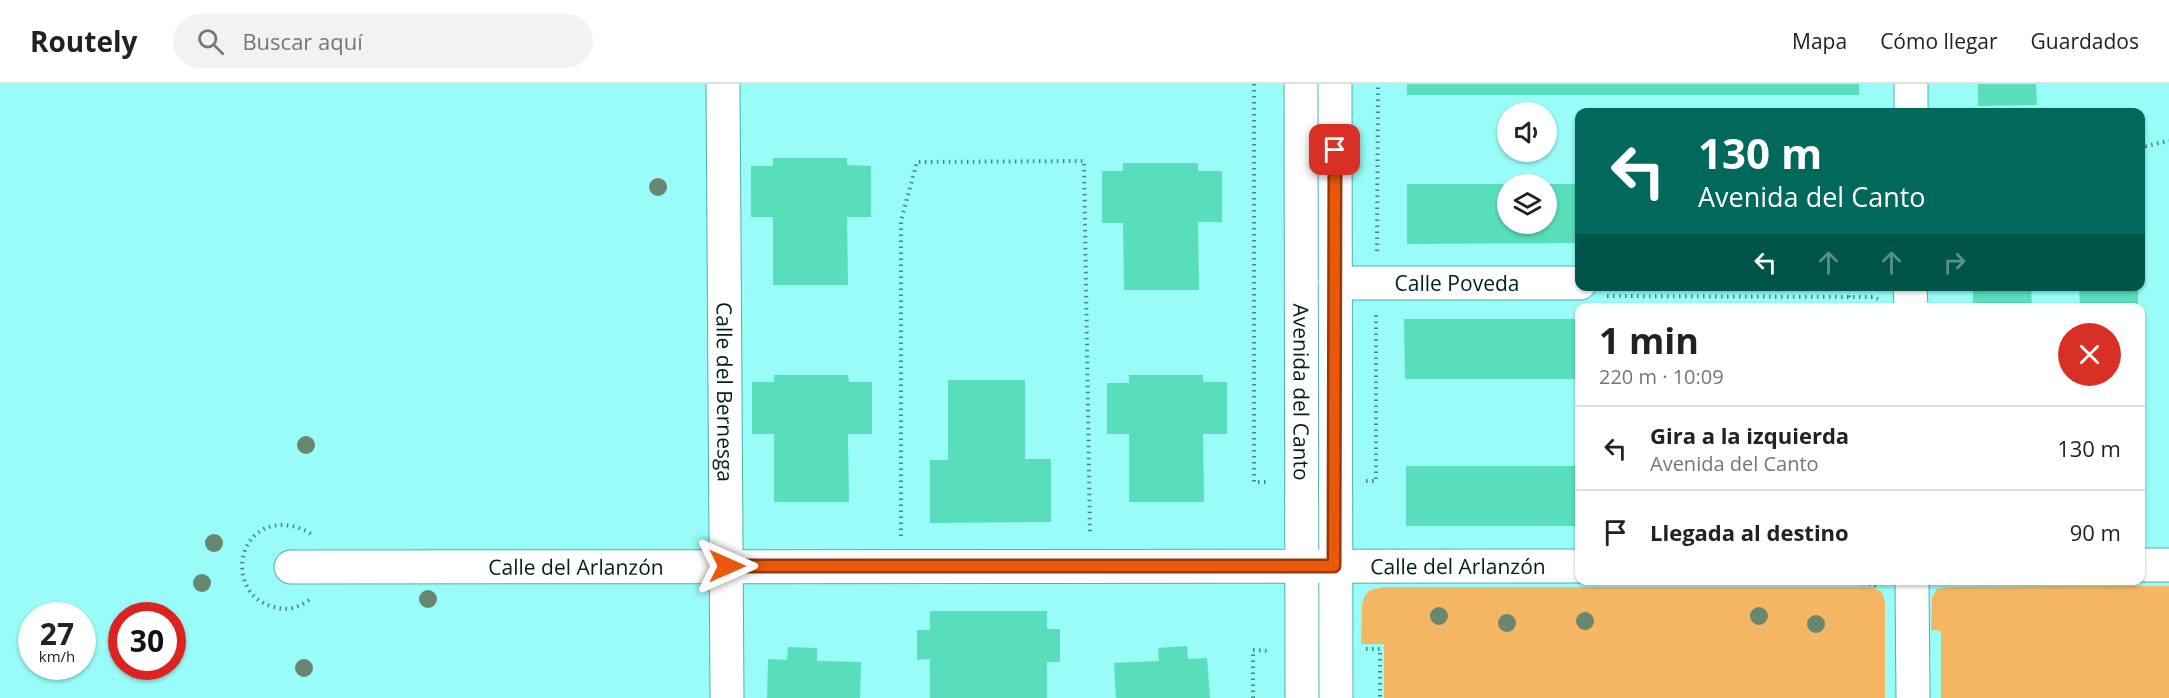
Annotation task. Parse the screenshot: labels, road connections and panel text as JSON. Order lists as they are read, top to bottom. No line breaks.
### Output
{"streets":{"street":["Calle Poveda","Calle del Bernesga","Avenida del Canto","Calle del Arlanzón"]},"crossings":[["Calle Poveda","Avenida del Canto"],["Calle del Bernesga","Calle del Arlanzón"],["Avenida del Canto","Calle del Arlanzón"]],"page":{"header":"Routely","search":"Buscar aquí","nav":["Mapa","Cómo llegar","Guardados"],"turn":["130 m","Avenida del Canto"],"heading":["1 min","220 m · 10:09"],"list":[{"name":"Gira a la izquierda","note":"Avenida del Canto","value":"130 m"},{"name":"Llegada al destino","value":"90 m"}],"speed":"27 km/h","limit":"30"}}
